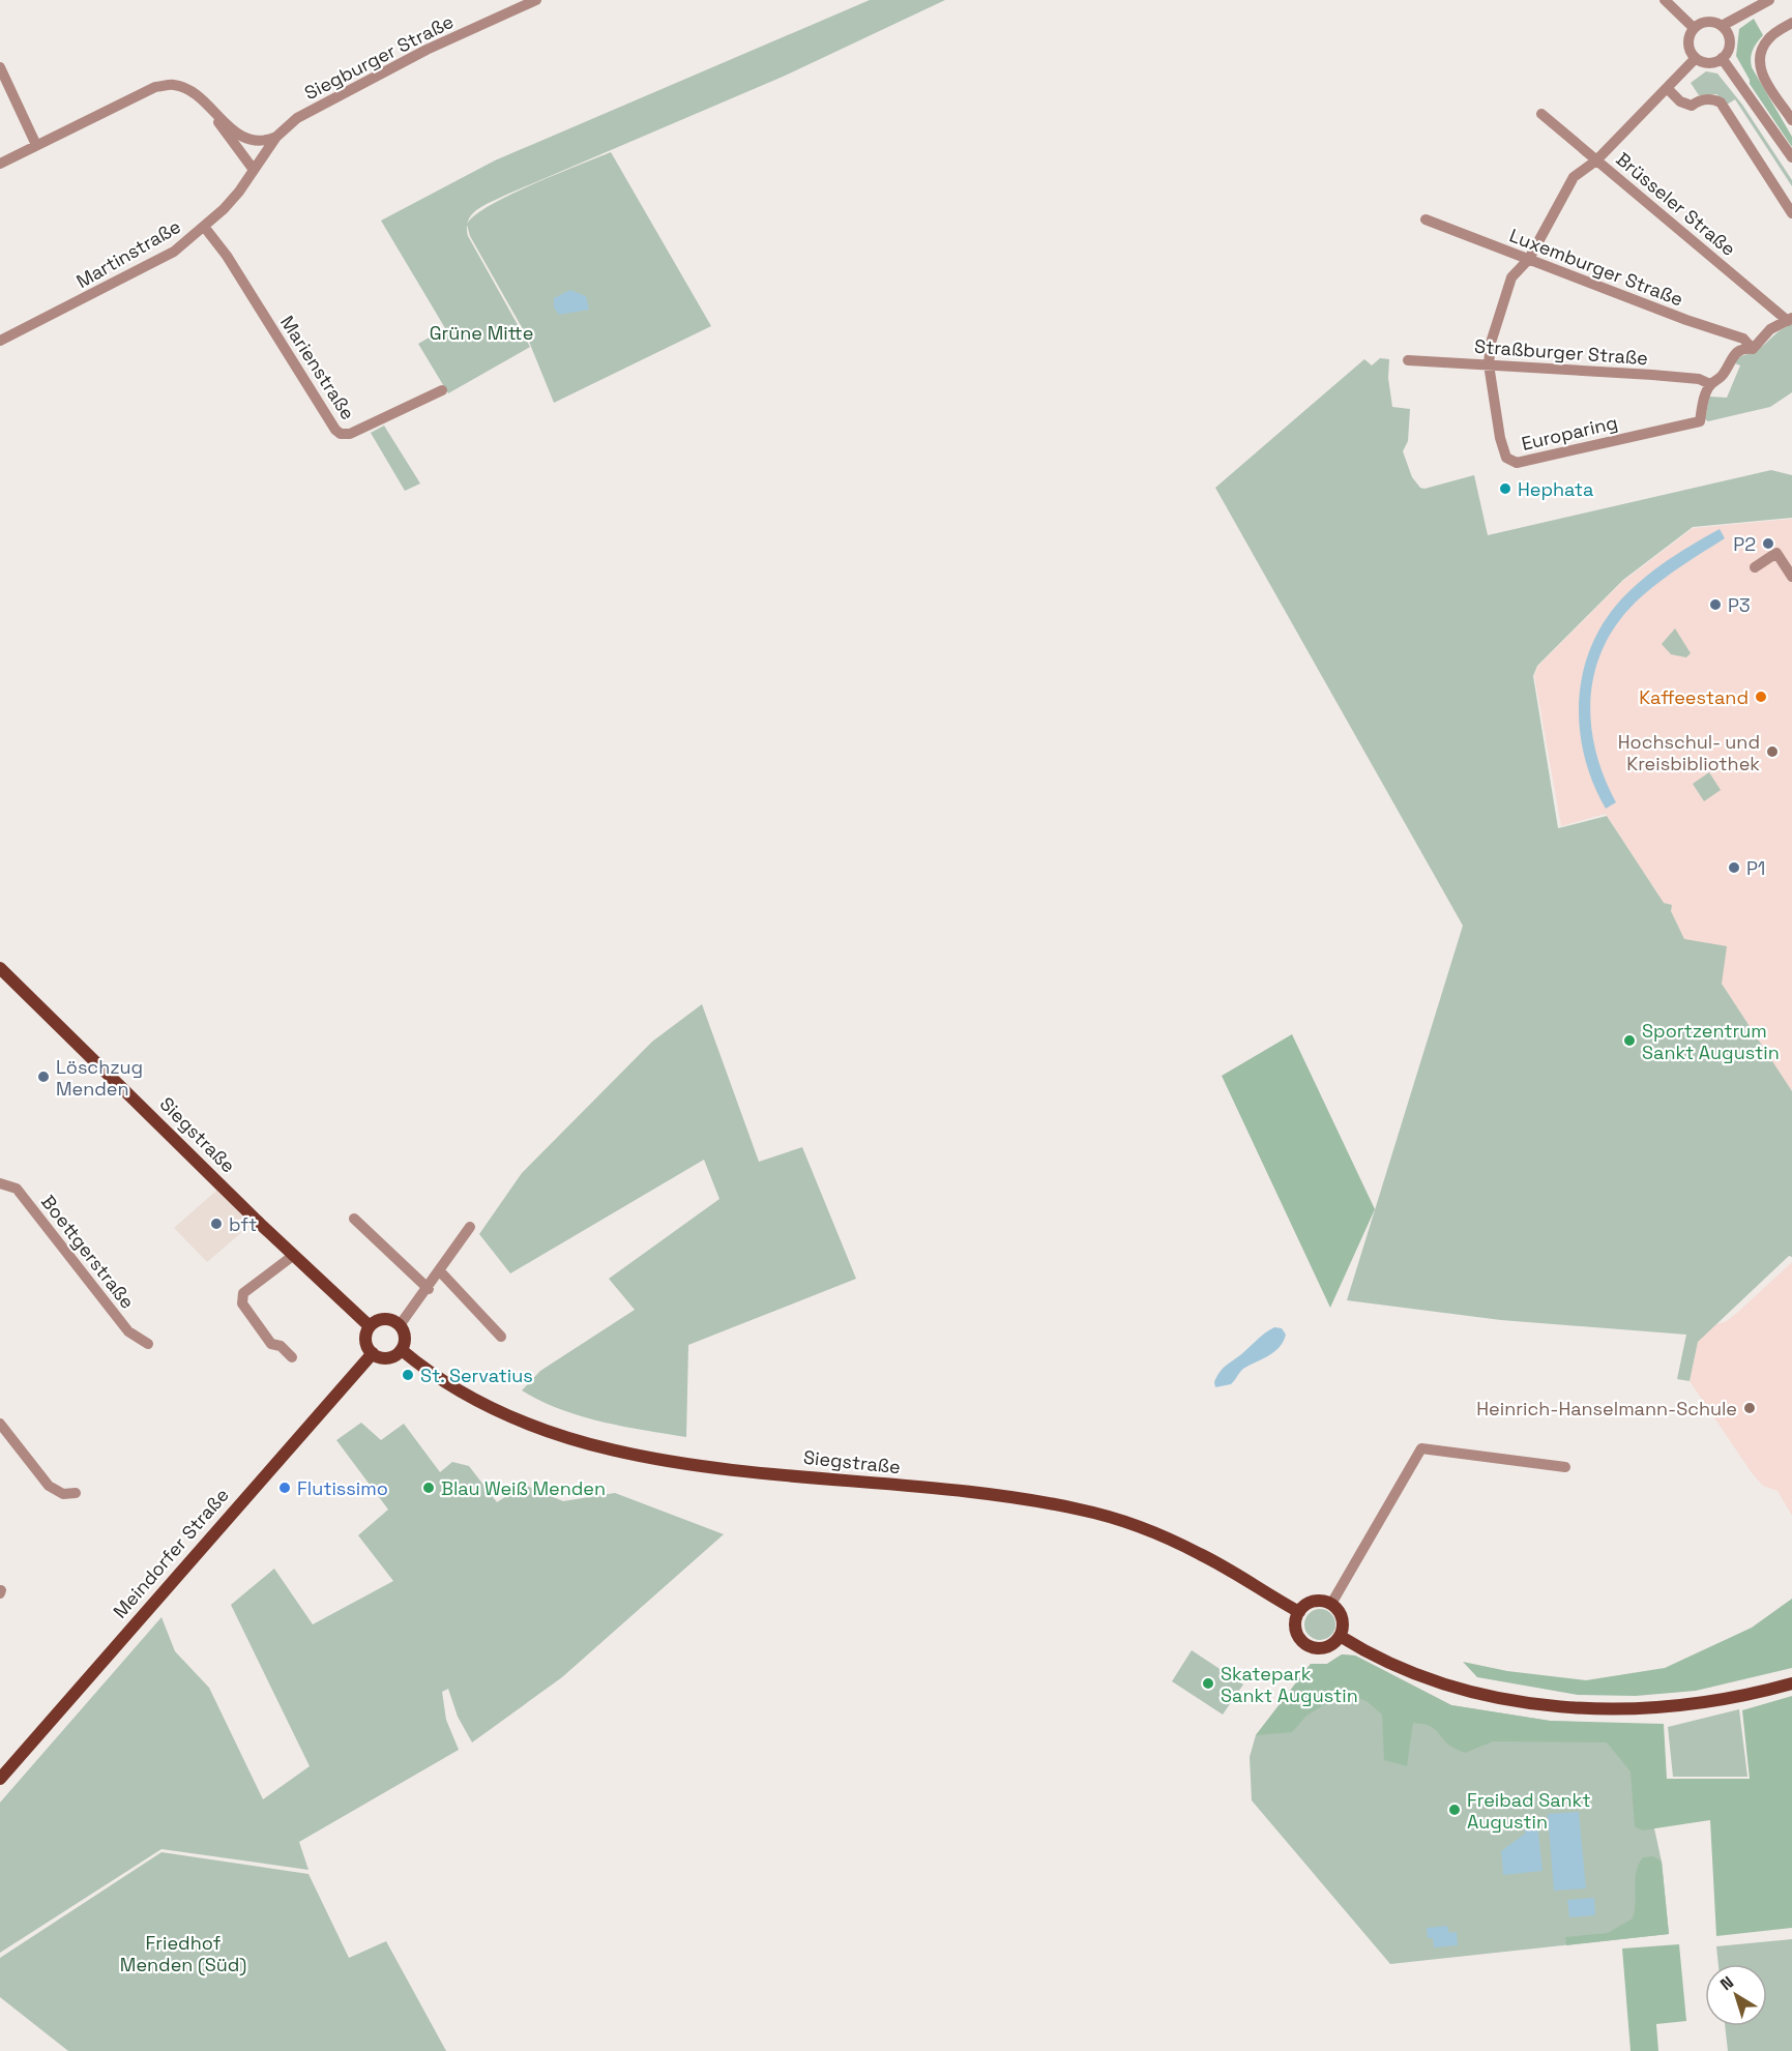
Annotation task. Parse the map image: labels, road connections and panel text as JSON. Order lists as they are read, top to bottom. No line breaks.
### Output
{"streets":{"main road":["Siegstraße","Meindorfer Straße"],"street":["Siegburger Straße","Brüsseler Straße","Martinstraße","Luxemburger Straße","Straßburger Straße","Marienstraße","Europaring","Boettgerstraße"]},"crossings":[["Siegburger Straße","Martinstraße"],["Brüsseler Straße","Europaring"],["Martinstraße","Marienstraße"],["Luxemburger Straße","Europaring"],["Straßburger Straße","Europaring"],["Siegstraße","Meindorfer Straße"]],"parks":["Grüne Mitte","Friedhof Menden (Süd)"],"places":["Hephata","P2","P3","Kaffeestand","Hochschul- und Kreisbibliothek","P1","Sportzentrum Sankt Augustin","Löschzug Menden","bft","St. Servatius","Heinrich-Hanselmann-Schule","Flutissimo","Blau Weiß Menden","Skatepark Sankt Augustin","Freibad Sankt Augustin"],"north":"top left"}
